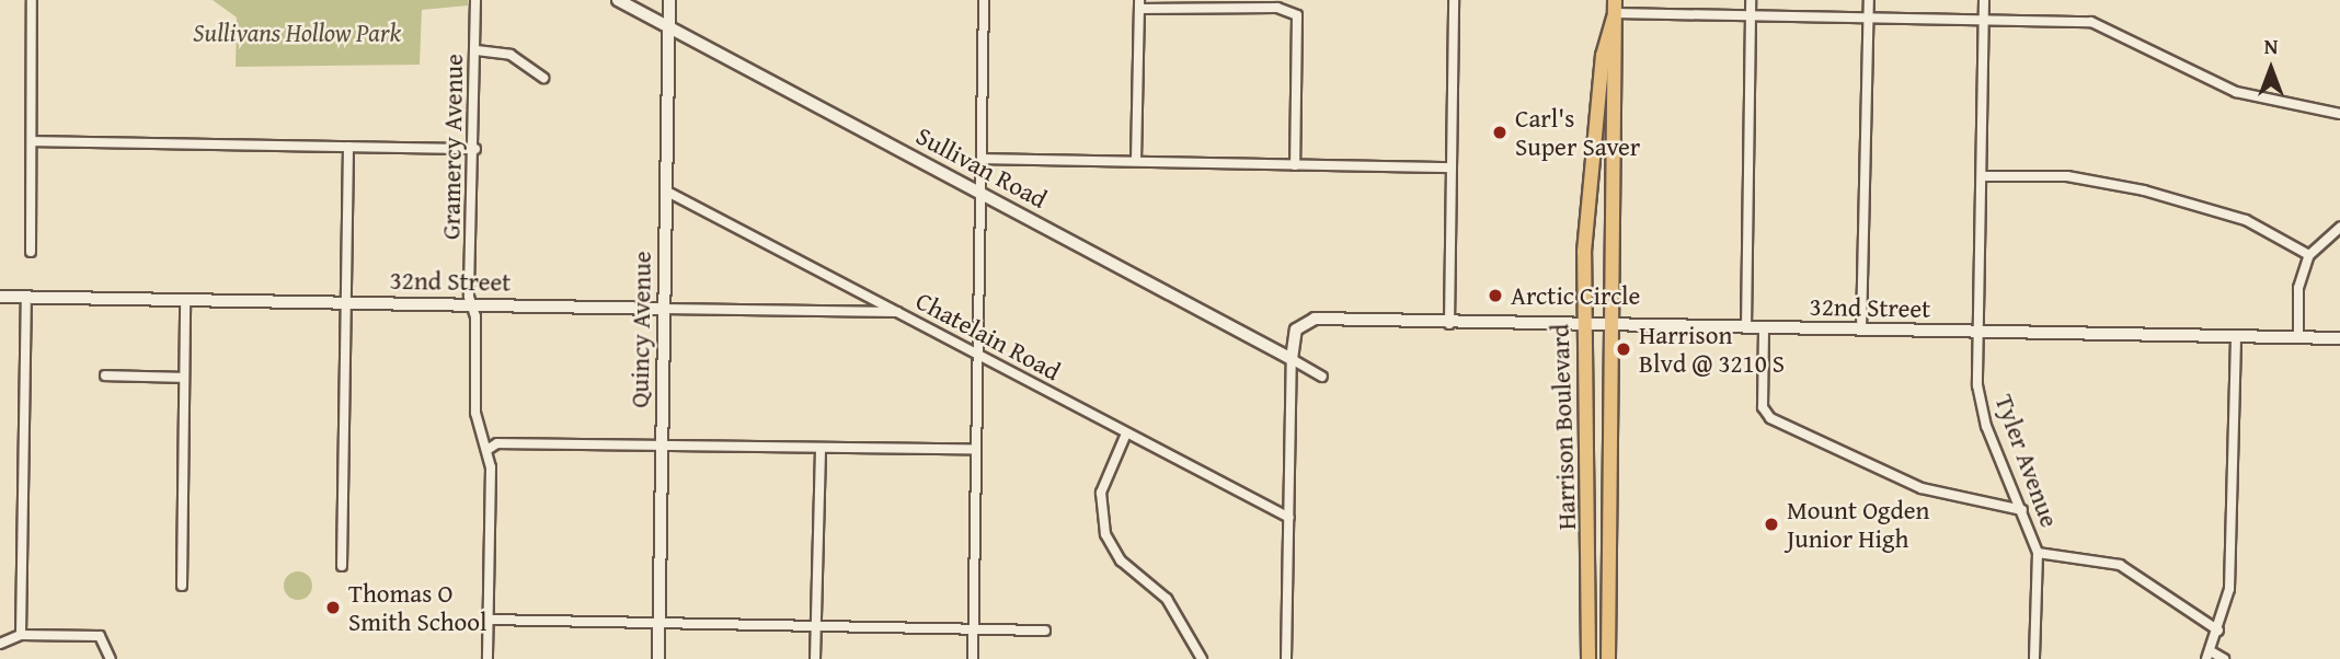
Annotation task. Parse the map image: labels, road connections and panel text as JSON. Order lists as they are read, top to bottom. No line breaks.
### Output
{"streets":{"main road":["Harrison Boulevard"],"street":["Gramercy Avenue","Sullivan Road","32nd Street","Quincy Avenue","Chatelain Road","Tyler Avenue"]},"crossings":[["Gramercy Avenue","32nd Street"],["Sullivan Road","32nd Street"],["Sullivan Road","Quincy Avenue"],["32nd Street","Quincy Avenue"],["32nd Street","Chatelain Road"],["32nd Street","Harrison Boulevard"],["32nd Street","Tyler Avenue"],["Quincy Avenue","Chatelain Road"]],"parks":["Sullivans Hollow Park"],"places":["Carl's Super Saver","Arctic Circle","Harrison Blvd @ 3210 S","Mount Ogden Junior High","Thomas O Smith School"],"north":"top"}
